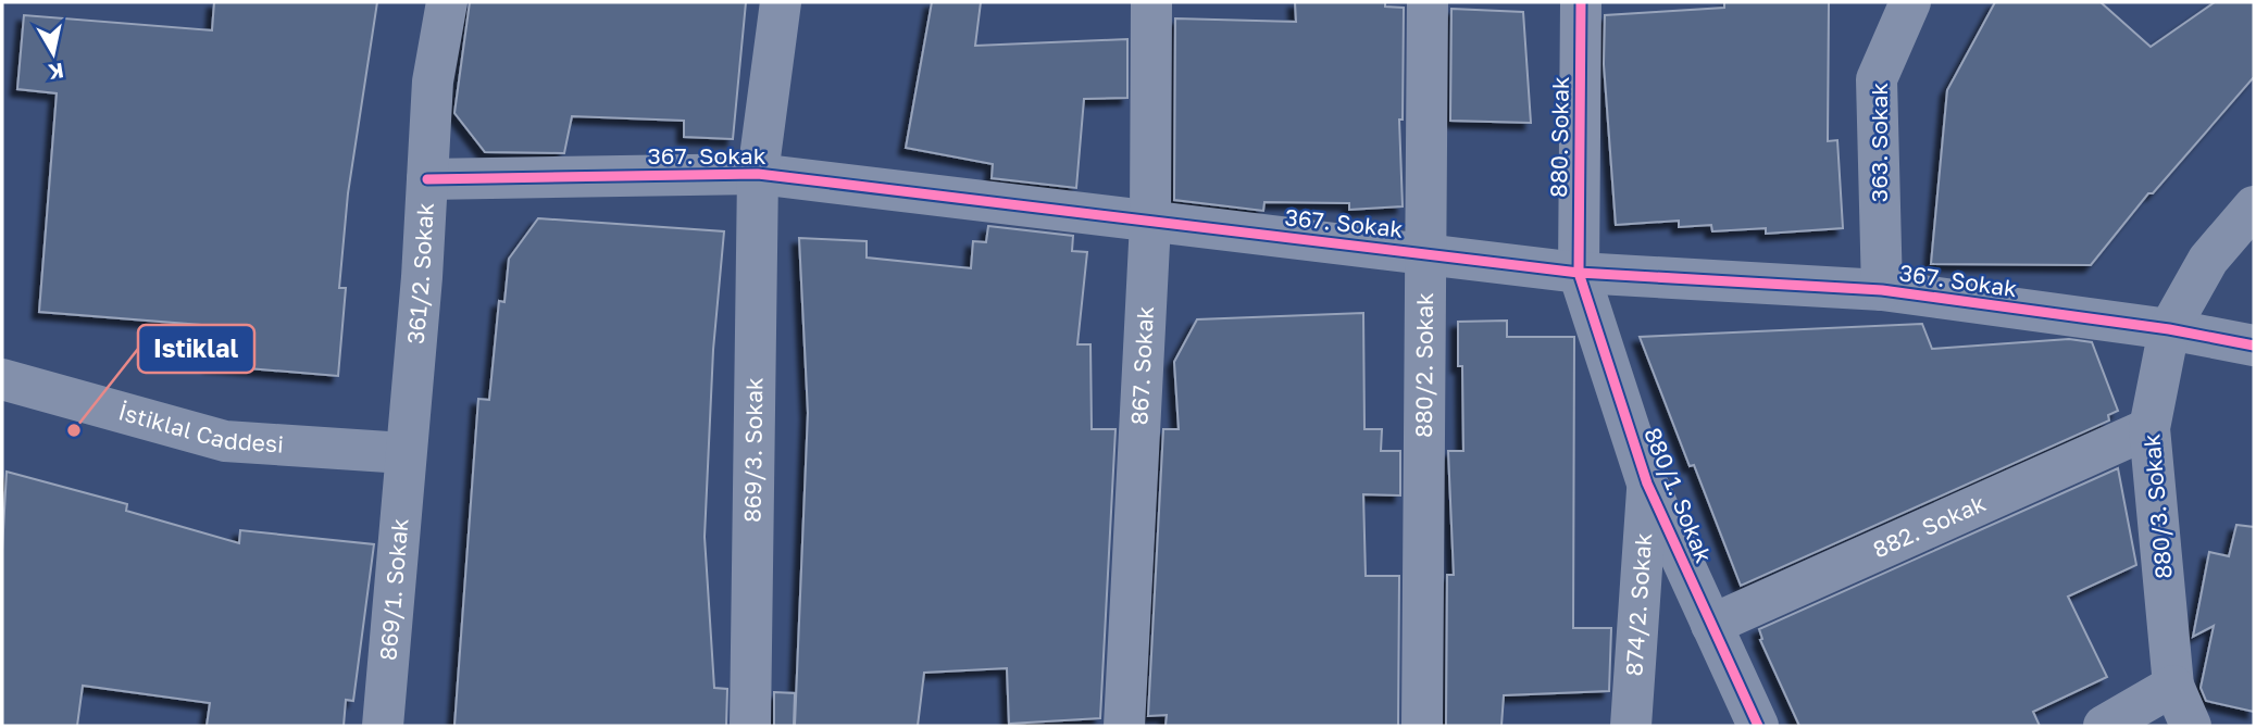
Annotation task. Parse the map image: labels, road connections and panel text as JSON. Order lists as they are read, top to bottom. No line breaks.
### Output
{"streets":{"street":["880. Sokak","363. Sokak","367. Sokak","361/2. Sokak","867. Sokak","880/2. Sokak","İstiklal Caddesi","869/3. Sokak","880/1. Sokak","880/3. Sokak","882. Sokak","869/1. Sokak","874/2. Sokak"]},"crossings":[["880. Sokak","367. Sokak"],["880. Sokak","880/1. Sokak"],["363. Sokak","367. Sokak"],["367. Sokak","361/2. Sokak"],["367. Sokak","867. Sokak"],["367. Sokak","880/2. Sokak"],["367. Sokak","869/3. Sokak"],["367. Sokak","880/1. Sokak"],["367. Sokak","880/3. Sokak"],["361/2. Sokak","İstiklal Caddesi"],["361/2. Sokak","869/1. Sokak"],["İstiklal Caddesi","869/1. Sokak"],["880/1. Sokak","882. Sokak"],["880/1. Sokak","874/2. Sokak"],["880/3. Sokak","882. Sokak"]],"places":["Istiklal"],"north":"bottom"}
